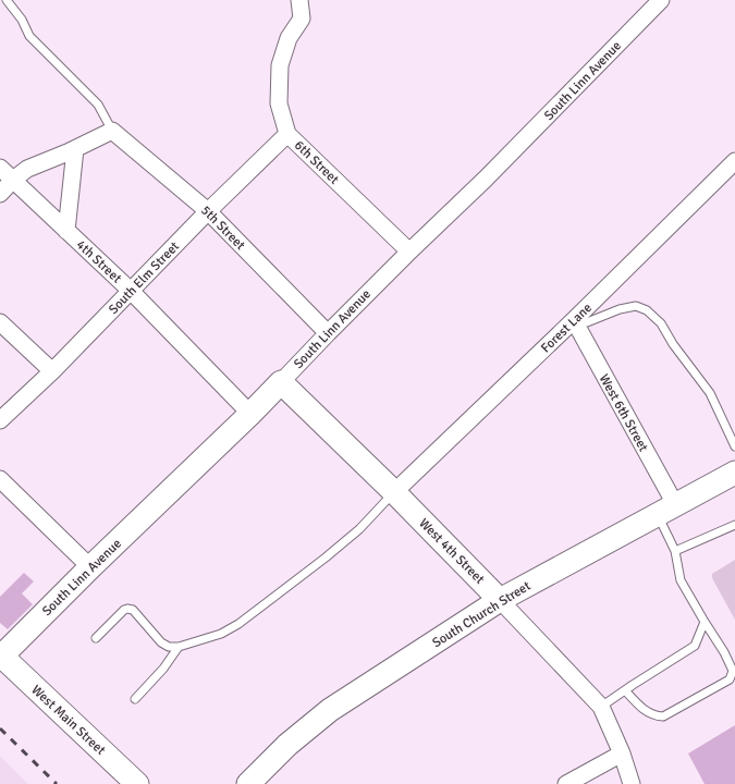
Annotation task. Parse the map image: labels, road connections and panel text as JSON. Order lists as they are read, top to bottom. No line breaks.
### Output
{"streets":{"street":["South Linn Avenue","6th Street","5th Street","4th Street","South Elm Street","Forest Lane","West 6th Street","West 4th Street","South Church Street","West Main Street"]},"crossings":[["South Linn Avenue","6th Street"],["South Linn Avenue","5th Street"],["South Linn Avenue","4th Street"],["South Linn Avenue","West 4th Street"],["South Linn Avenue","West Main Street"],["6th Street","South Elm Street"],["5th Street","South Elm Street"],["4th Street","South Elm Street"],["Forest Lane","West 6th Street"],["Forest Lane","West 4th Street"],["West 6th Street","South Church Street"],["West 4th Street","South Church Street"]]}
